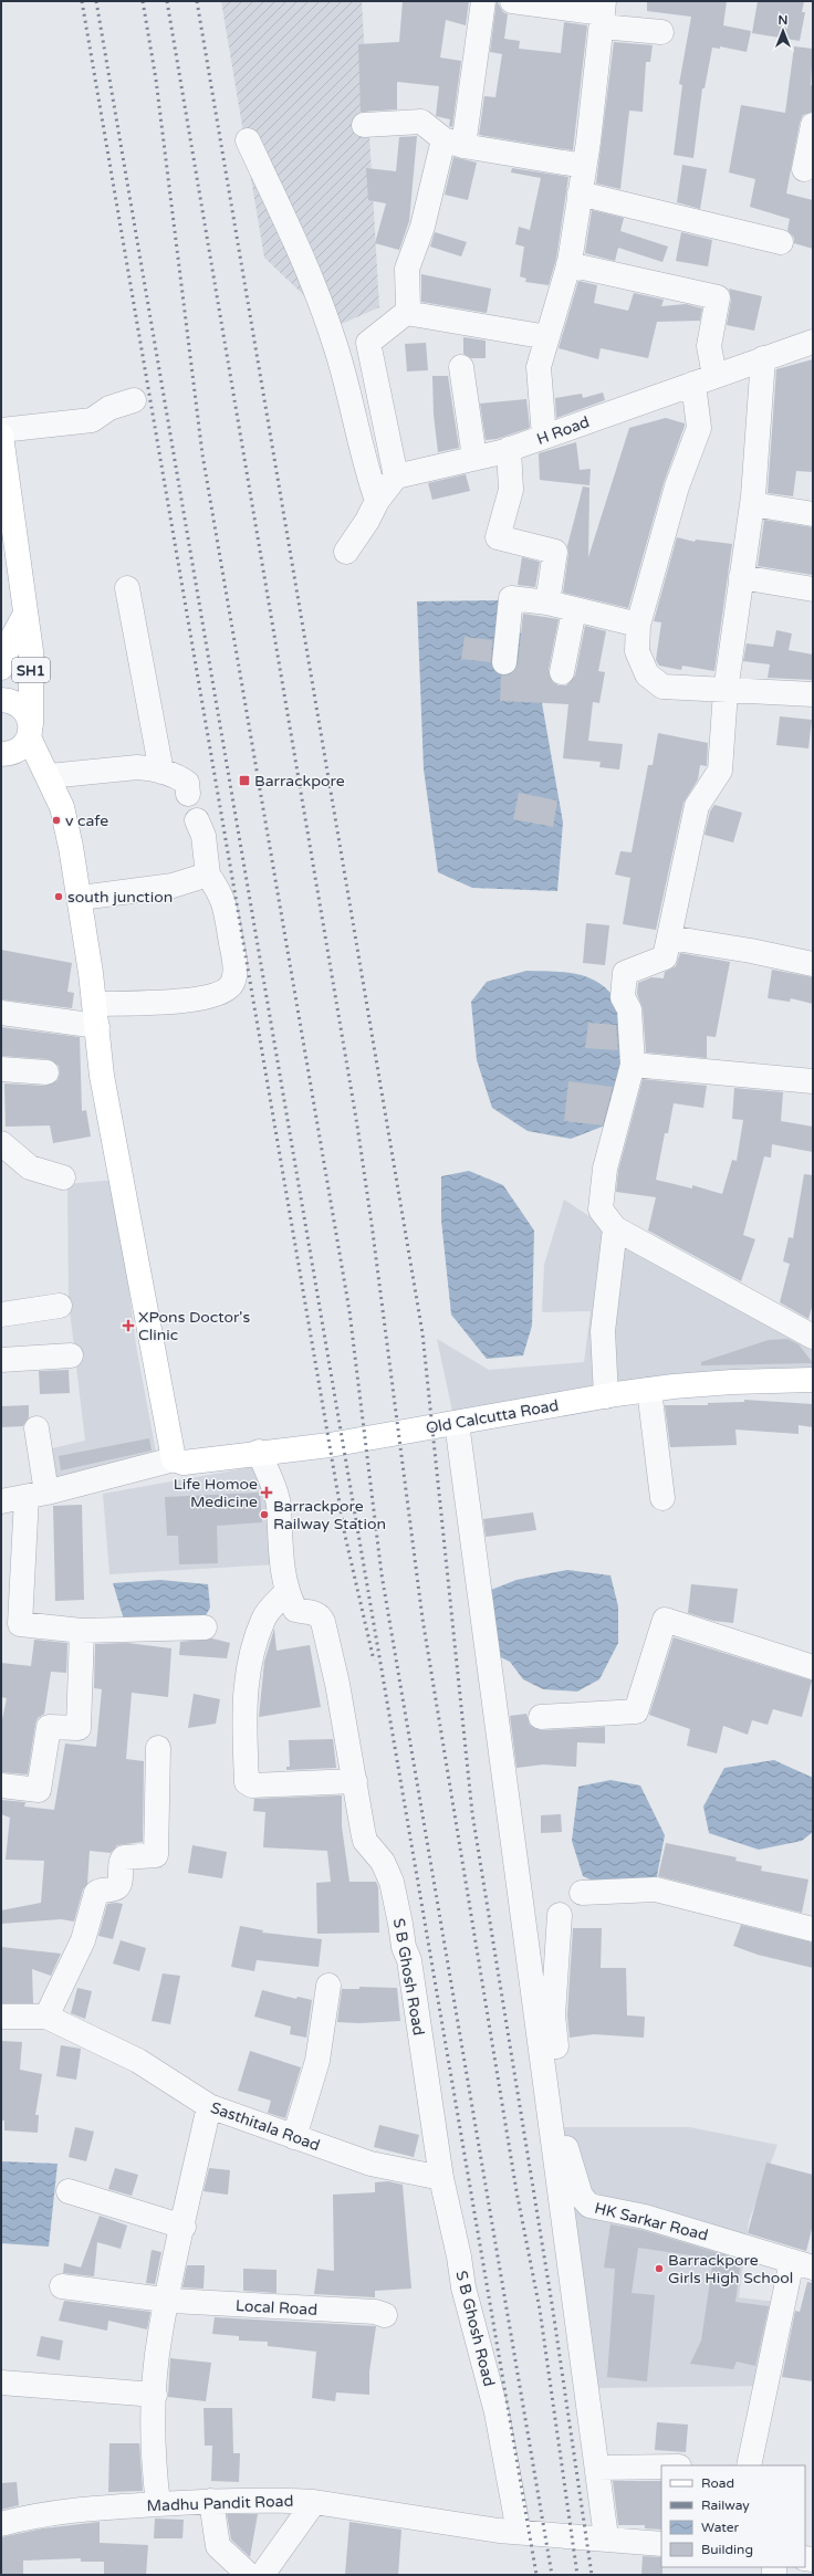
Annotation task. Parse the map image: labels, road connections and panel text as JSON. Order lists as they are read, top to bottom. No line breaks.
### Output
{"streets":{"main road":["SH1","Old Calcutta Road"],"street":["H Road","S B Ghosh Road","Sasthitala Road","HK Sarkar Road","Local Road","Madhu Pandit Road"]},"crossings":[["Old Calcutta Road","S B Ghosh Road"],["S B Ghosh Road","Sasthitala Road"],["S B Ghosh Road","Madhu Pandit Road"]],"places":{"transit":["Barrackpore"],"other":["v cafe","south junction","Barrackpore Railway Station","Barrackpore Girls High School"],"health":["XPons Doctor's Clinic","Life Homoe Medicine"]},"legend":["Road","Railway","Water","Building"],"north":"top"}
